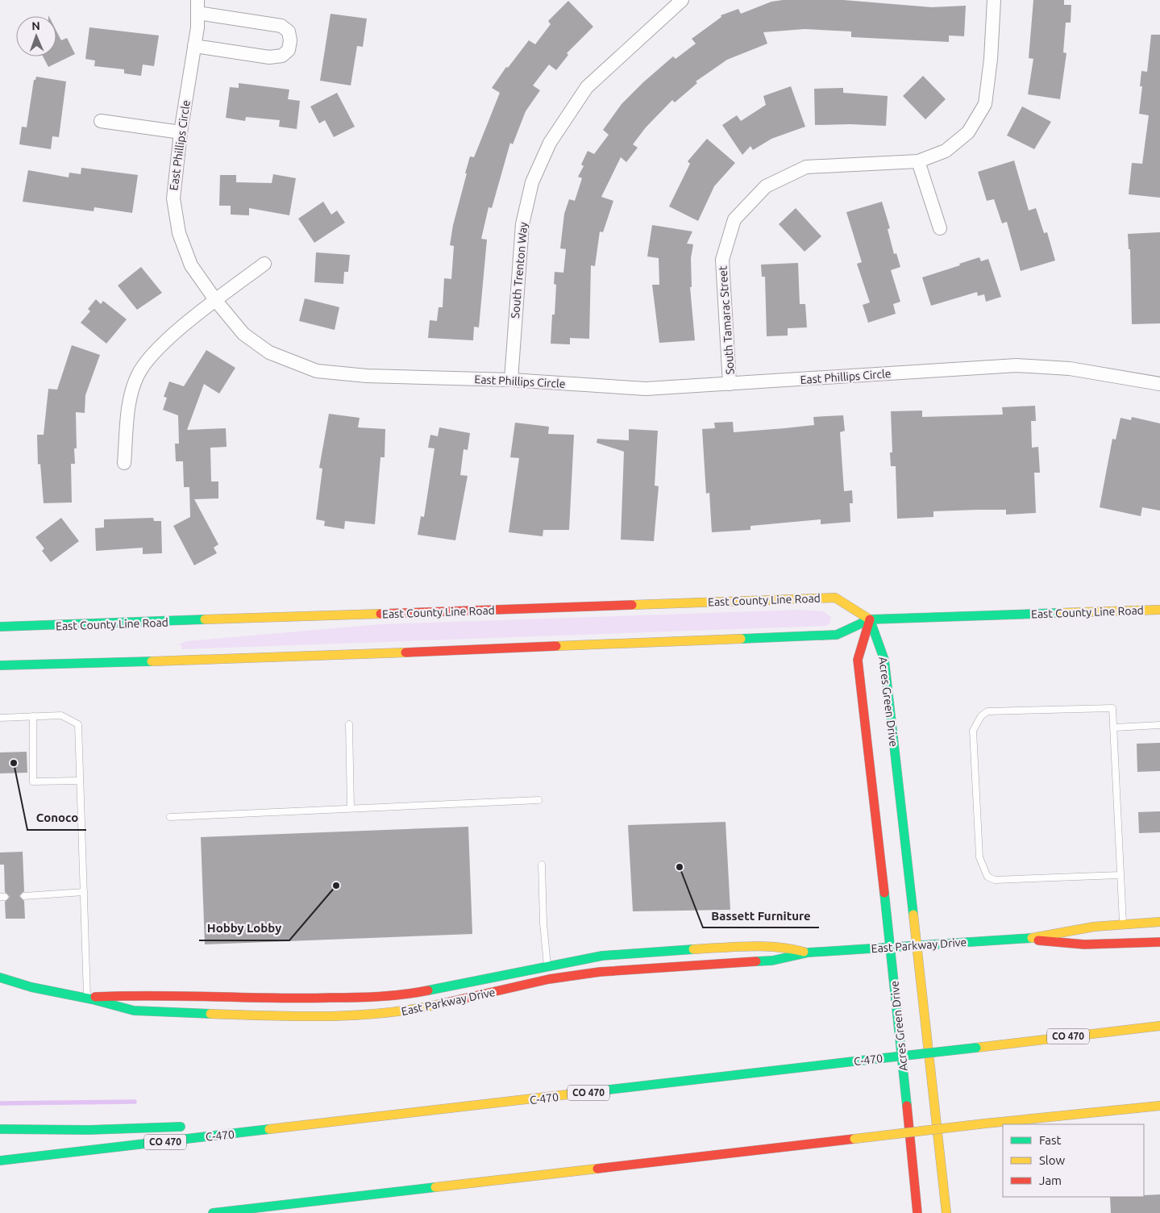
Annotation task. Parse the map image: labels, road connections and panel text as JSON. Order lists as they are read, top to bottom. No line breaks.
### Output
{"streets":{"main road":["East County Line Road","Acres Green Drive","East Parkway Drive","CO 470","C-470"],"street":["East Phillips Circle","South Trenton Way","South Tamarac Street"]},"crossings":[["East Phillips Circle","South Trenton Way"],["East Phillips Circle","South Tamarac Street"],["East County Line Road","Acres Green Drive"],["Acres Green Drive","East Parkway Drive"]],"places":["Conoco","Bassett Furniture","Hobby Lobby"],"legend":["Fast","Slow","Jam"],"north":"top"}
